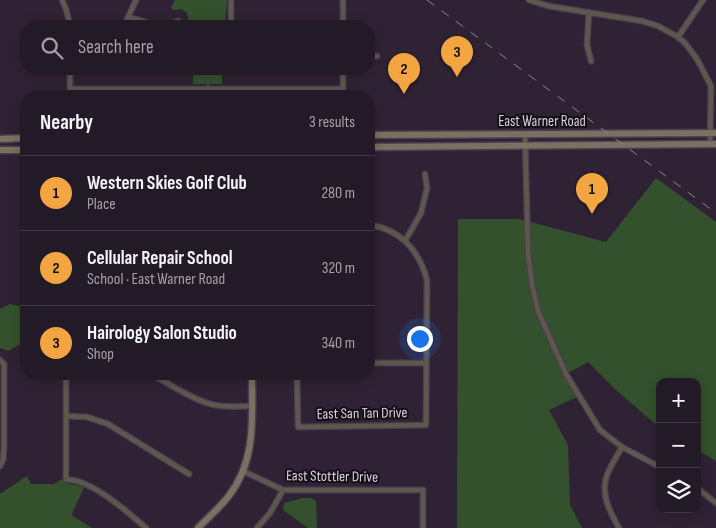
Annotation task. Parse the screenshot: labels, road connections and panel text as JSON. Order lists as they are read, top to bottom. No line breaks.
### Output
{"streets":{"main road":["East Warner Road"],"street":["East San Tan Drive","East Stottler Drive"]},"page":{"search":"Search here","pins":["3","2","1"],"heading":["Nearby","3 results"],"list":[{"mark":"1","name":"Western Skies Golf Club","note":"Place","value":"280 m"},{"mark":"2","name":"Cellular Repair School","note":"School · East Warner Road","value":"320 m"},{"mark":"3","name":"Hairology Salon Studio","note":"Shop","value":"340 m"}],"map_buttons":["+","−"]}}
